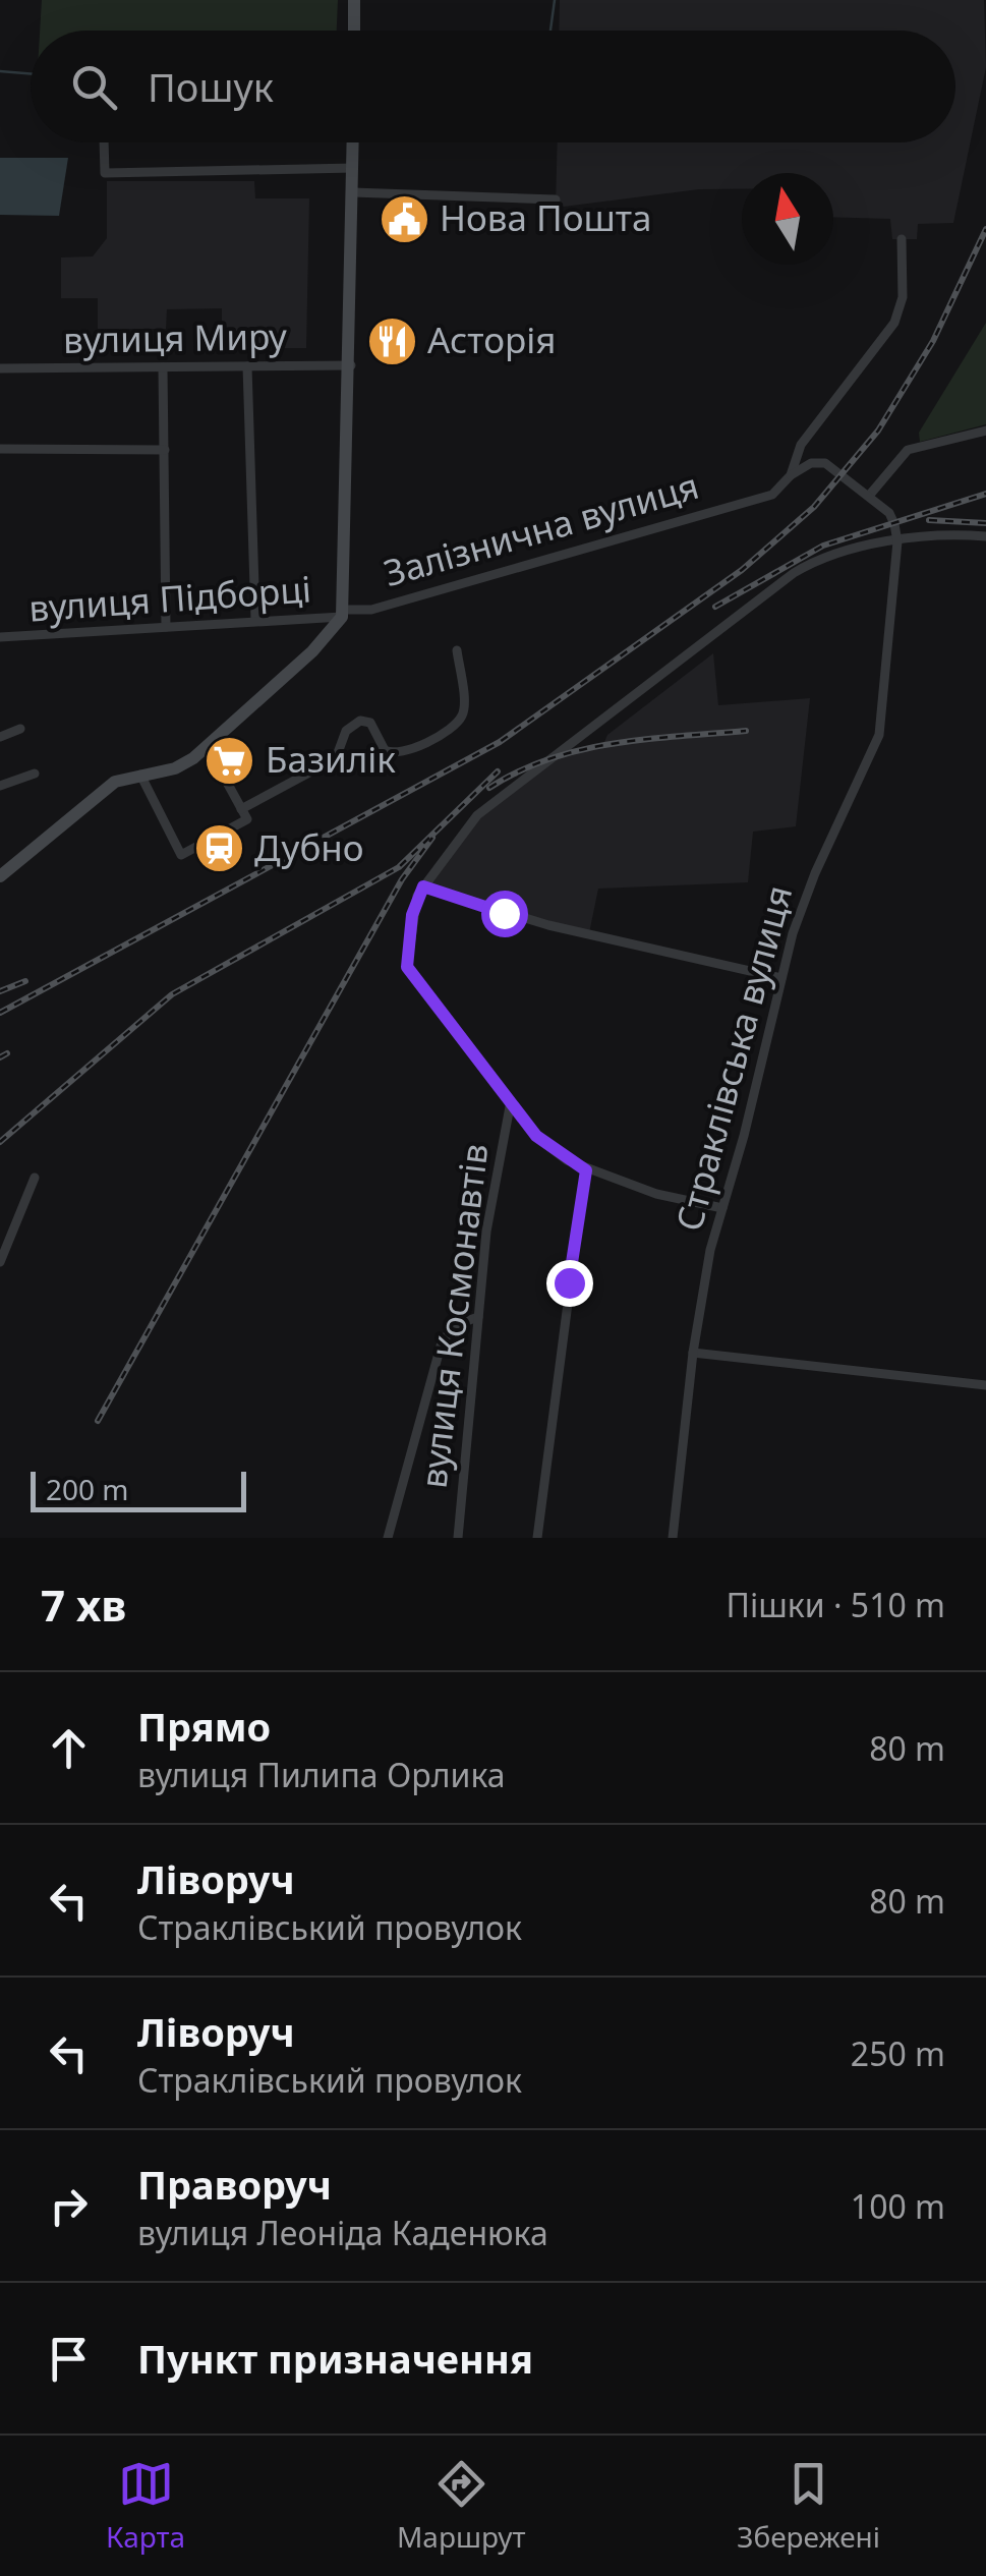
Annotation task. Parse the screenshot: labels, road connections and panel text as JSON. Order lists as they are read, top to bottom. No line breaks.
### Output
{"streets":{"main road":["Залізнична вулиця"],"street":["вулиця Миру","вулиця Підборці","Страклівська вулиця","вулиця Космонавтів"]},"crossings":[["Залізнична вулиця","вулиця Підборці"]],"places":{"public building":["Нова Пошта"],"restaurant":["Асторія"],"supermarket":["Базилік"],"station":["Дубно"]},"scale_bar":"200 m","north":"top","page":{"search":"Пошук","scale":"200 m","heading":["7 хв","Пішки · 510 m"],"list":[["Прямо","вулиця Пилипа Орлика","80 m"],["Ліворуч","Страклівський провулок","80 m"],["Ліворуч","Страклівський провулок","250 m"],["Праворуч","вулиця Леоніда Каденюка","100 m"],"Пункт призначення"],"nav":["Карта","Маршрут","Збережені"]}}
